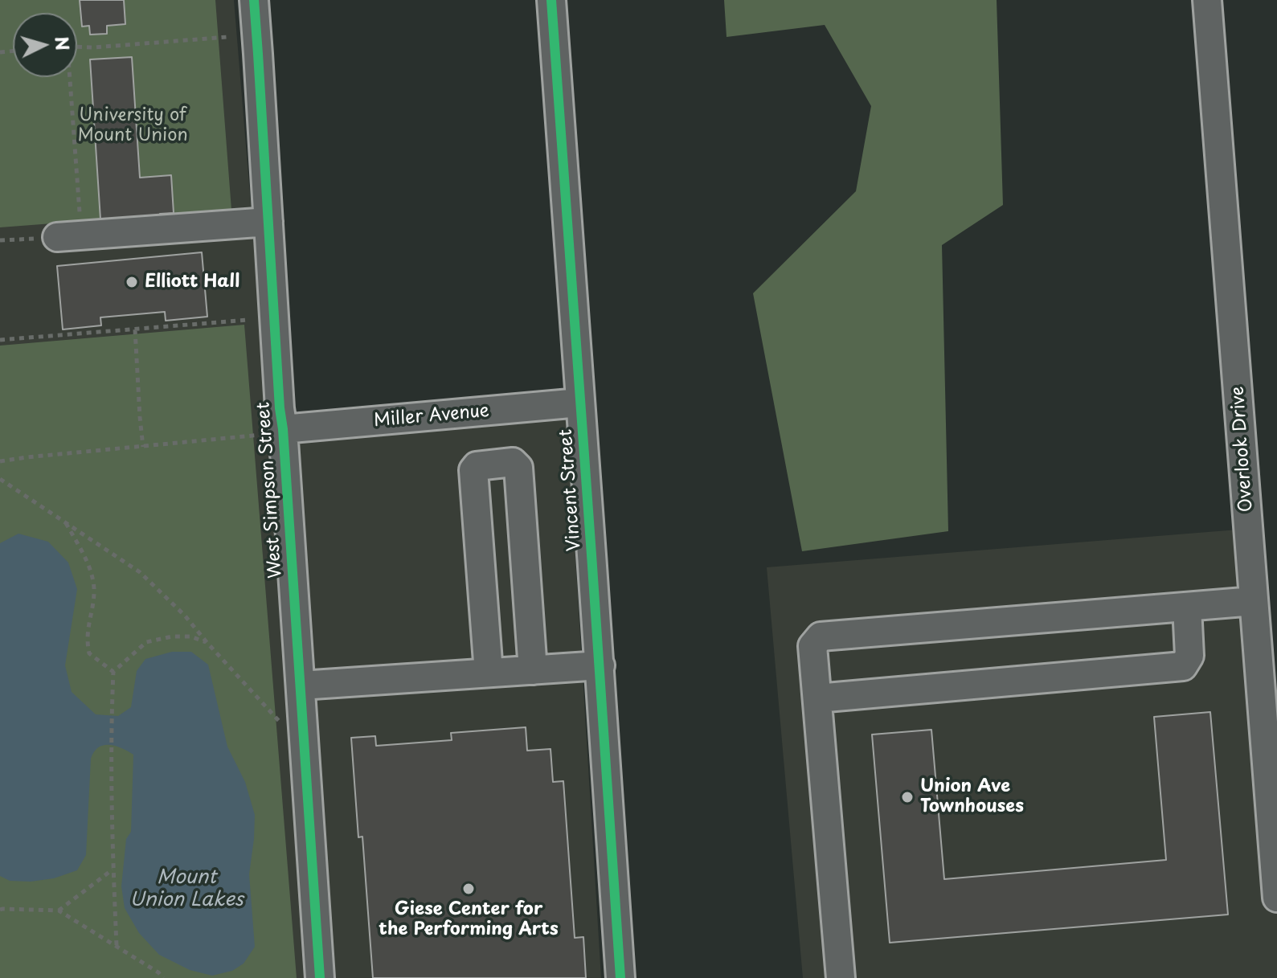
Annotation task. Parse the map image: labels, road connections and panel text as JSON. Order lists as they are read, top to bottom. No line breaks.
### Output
{"streets":{"street":["Miller Avenue","Overlook Drive","West Simpson Street","Vincent Street"]},"crossings":[["Miller Avenue","West Simpson Street"],["Miller Avenue","Vincent Street"]],"water":["Mount Union Lakes"],"parks":["University of Mount Union"],"places":["Elliott Hall","Union Ave Townhouses","Giese Center for the Performing Arts"],"north":"right"}
